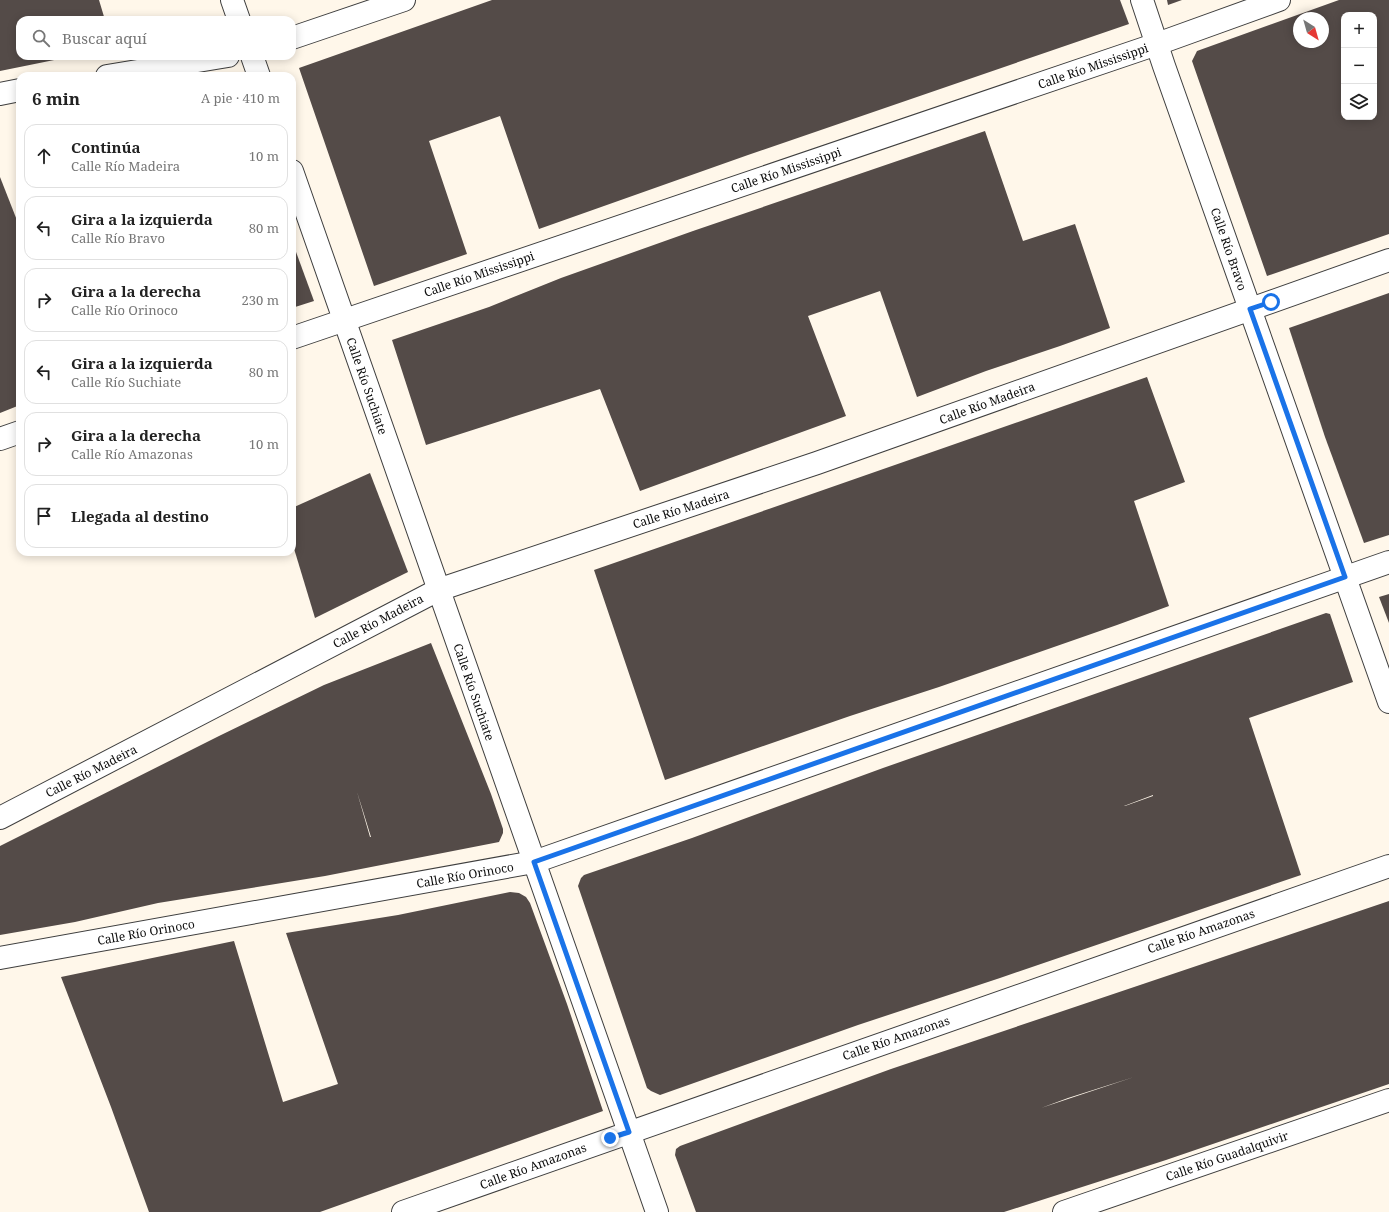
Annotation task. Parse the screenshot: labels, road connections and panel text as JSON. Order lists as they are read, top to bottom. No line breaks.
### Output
{"streets":{"street":["Calle Río Mississippi","Calle Río Bravo","Calle Río Suchiate","Calle Río Madeira","Calle Río Orinoco","Calle Río Amazonas","Calle Río Guadalquivir"]},"crossings":[["Calle Río Mississippi","Calle Río Bravo"],["Calle Río Mississippi","Calle Río Suchiate"],["Calle Río Bravo","Calle Río Madeira"],["Calle Río Bravo","Calle Río Orinoco"],["Calle Río Suchiate","Calle Río Madeira"],["Calle Río Suchiate","Calle Río Orinoco"],["Calle Río Suchiate","Calle Río Amazonas"]],"north":"bottom right","page":{"map_buttons":["+","−"],"search":"Buscar aquí","heading":["6 min","A pie · 410 m"],"list":[["Continúa","Calle Río Madeira","10 m"],["Gira a la izquierda","Calle Río Bravo","80 m"],["Gira a la derecha","Calle Río Orinoco","230 m"],["Gira a la izquierda","Calle Río Suchiate","80 m"],["Gira a la derecha","Calle Río Amazonas","10 m"],"Llegada al destino"]}}
